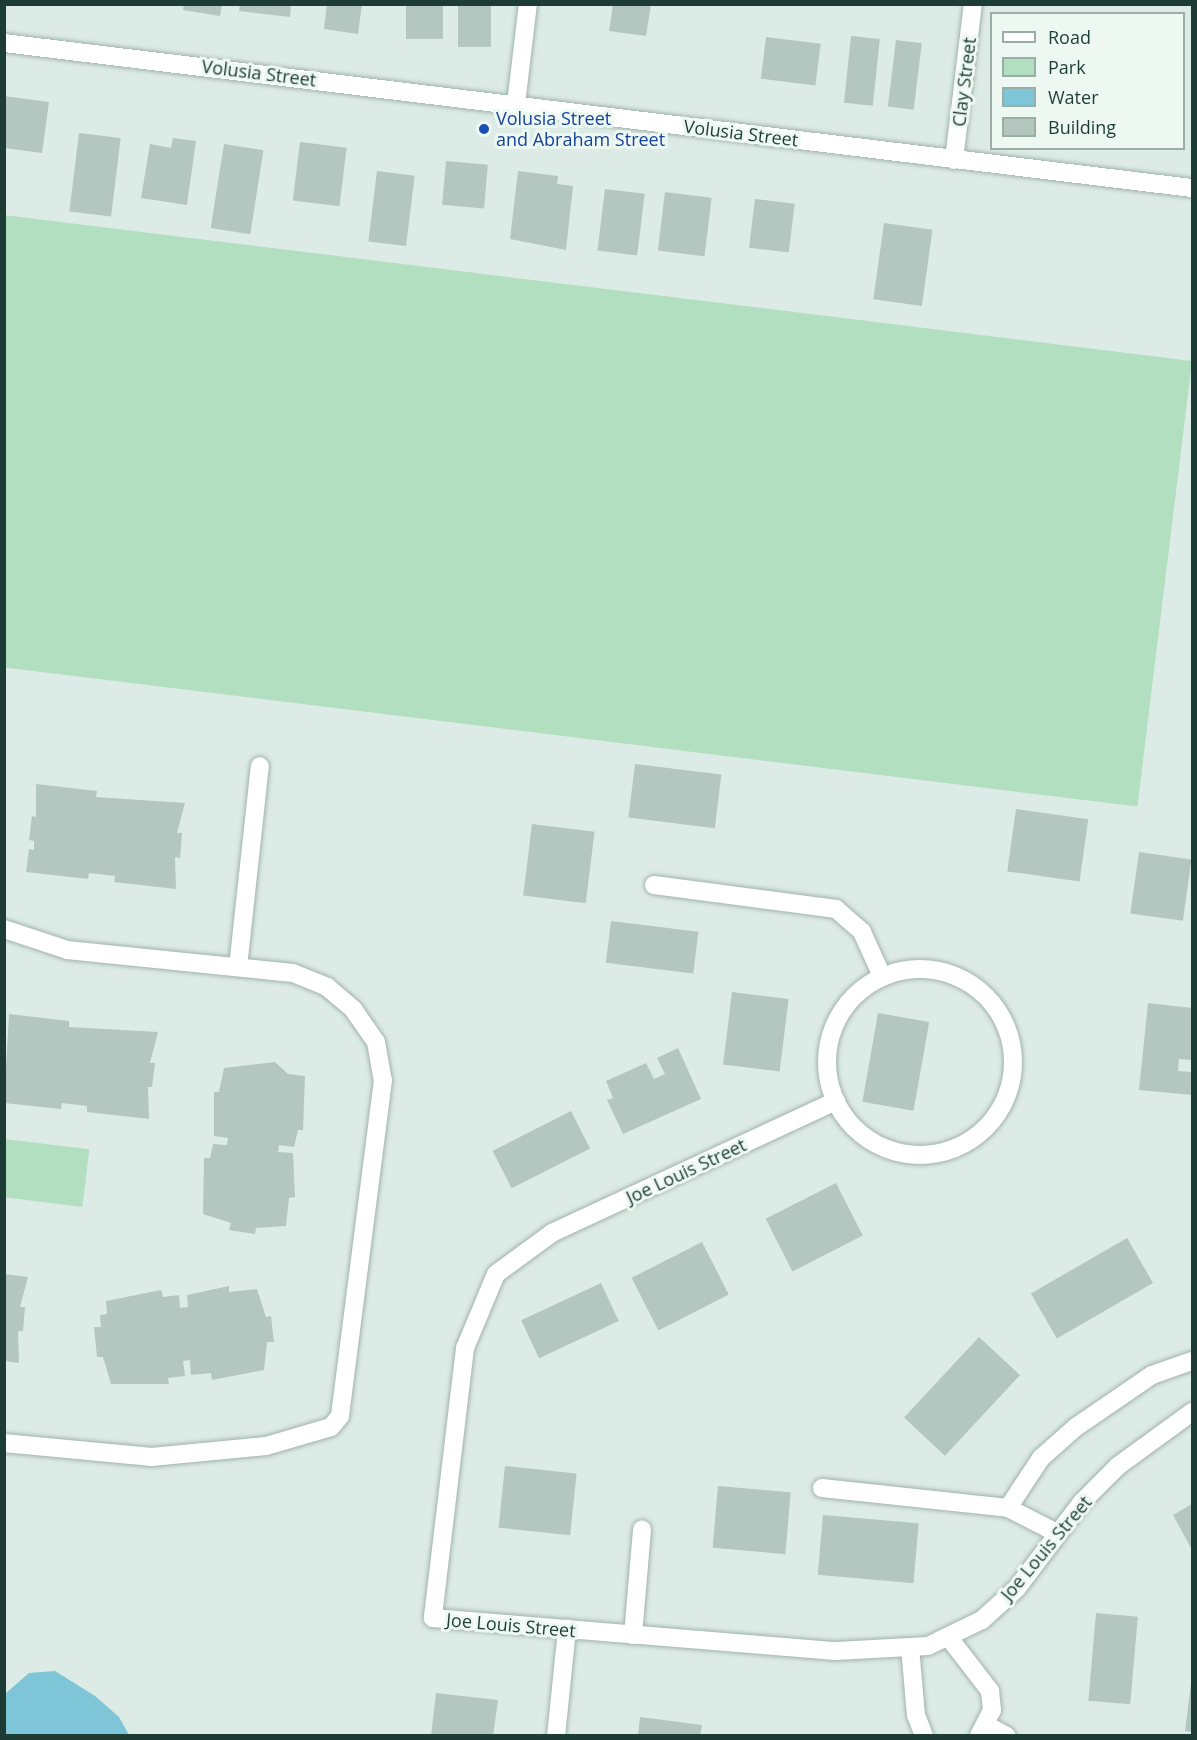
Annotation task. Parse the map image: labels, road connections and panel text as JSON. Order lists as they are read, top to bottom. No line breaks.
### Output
{"streets":{"street":["Volusia Street","Clay Street","Joe Louis Street"]},"crossings":[["Volusia Street","Clay Street"]],"places":["Volusia Street and Abraham Street"],"legend":["Road","Park","Water","Building"]}
